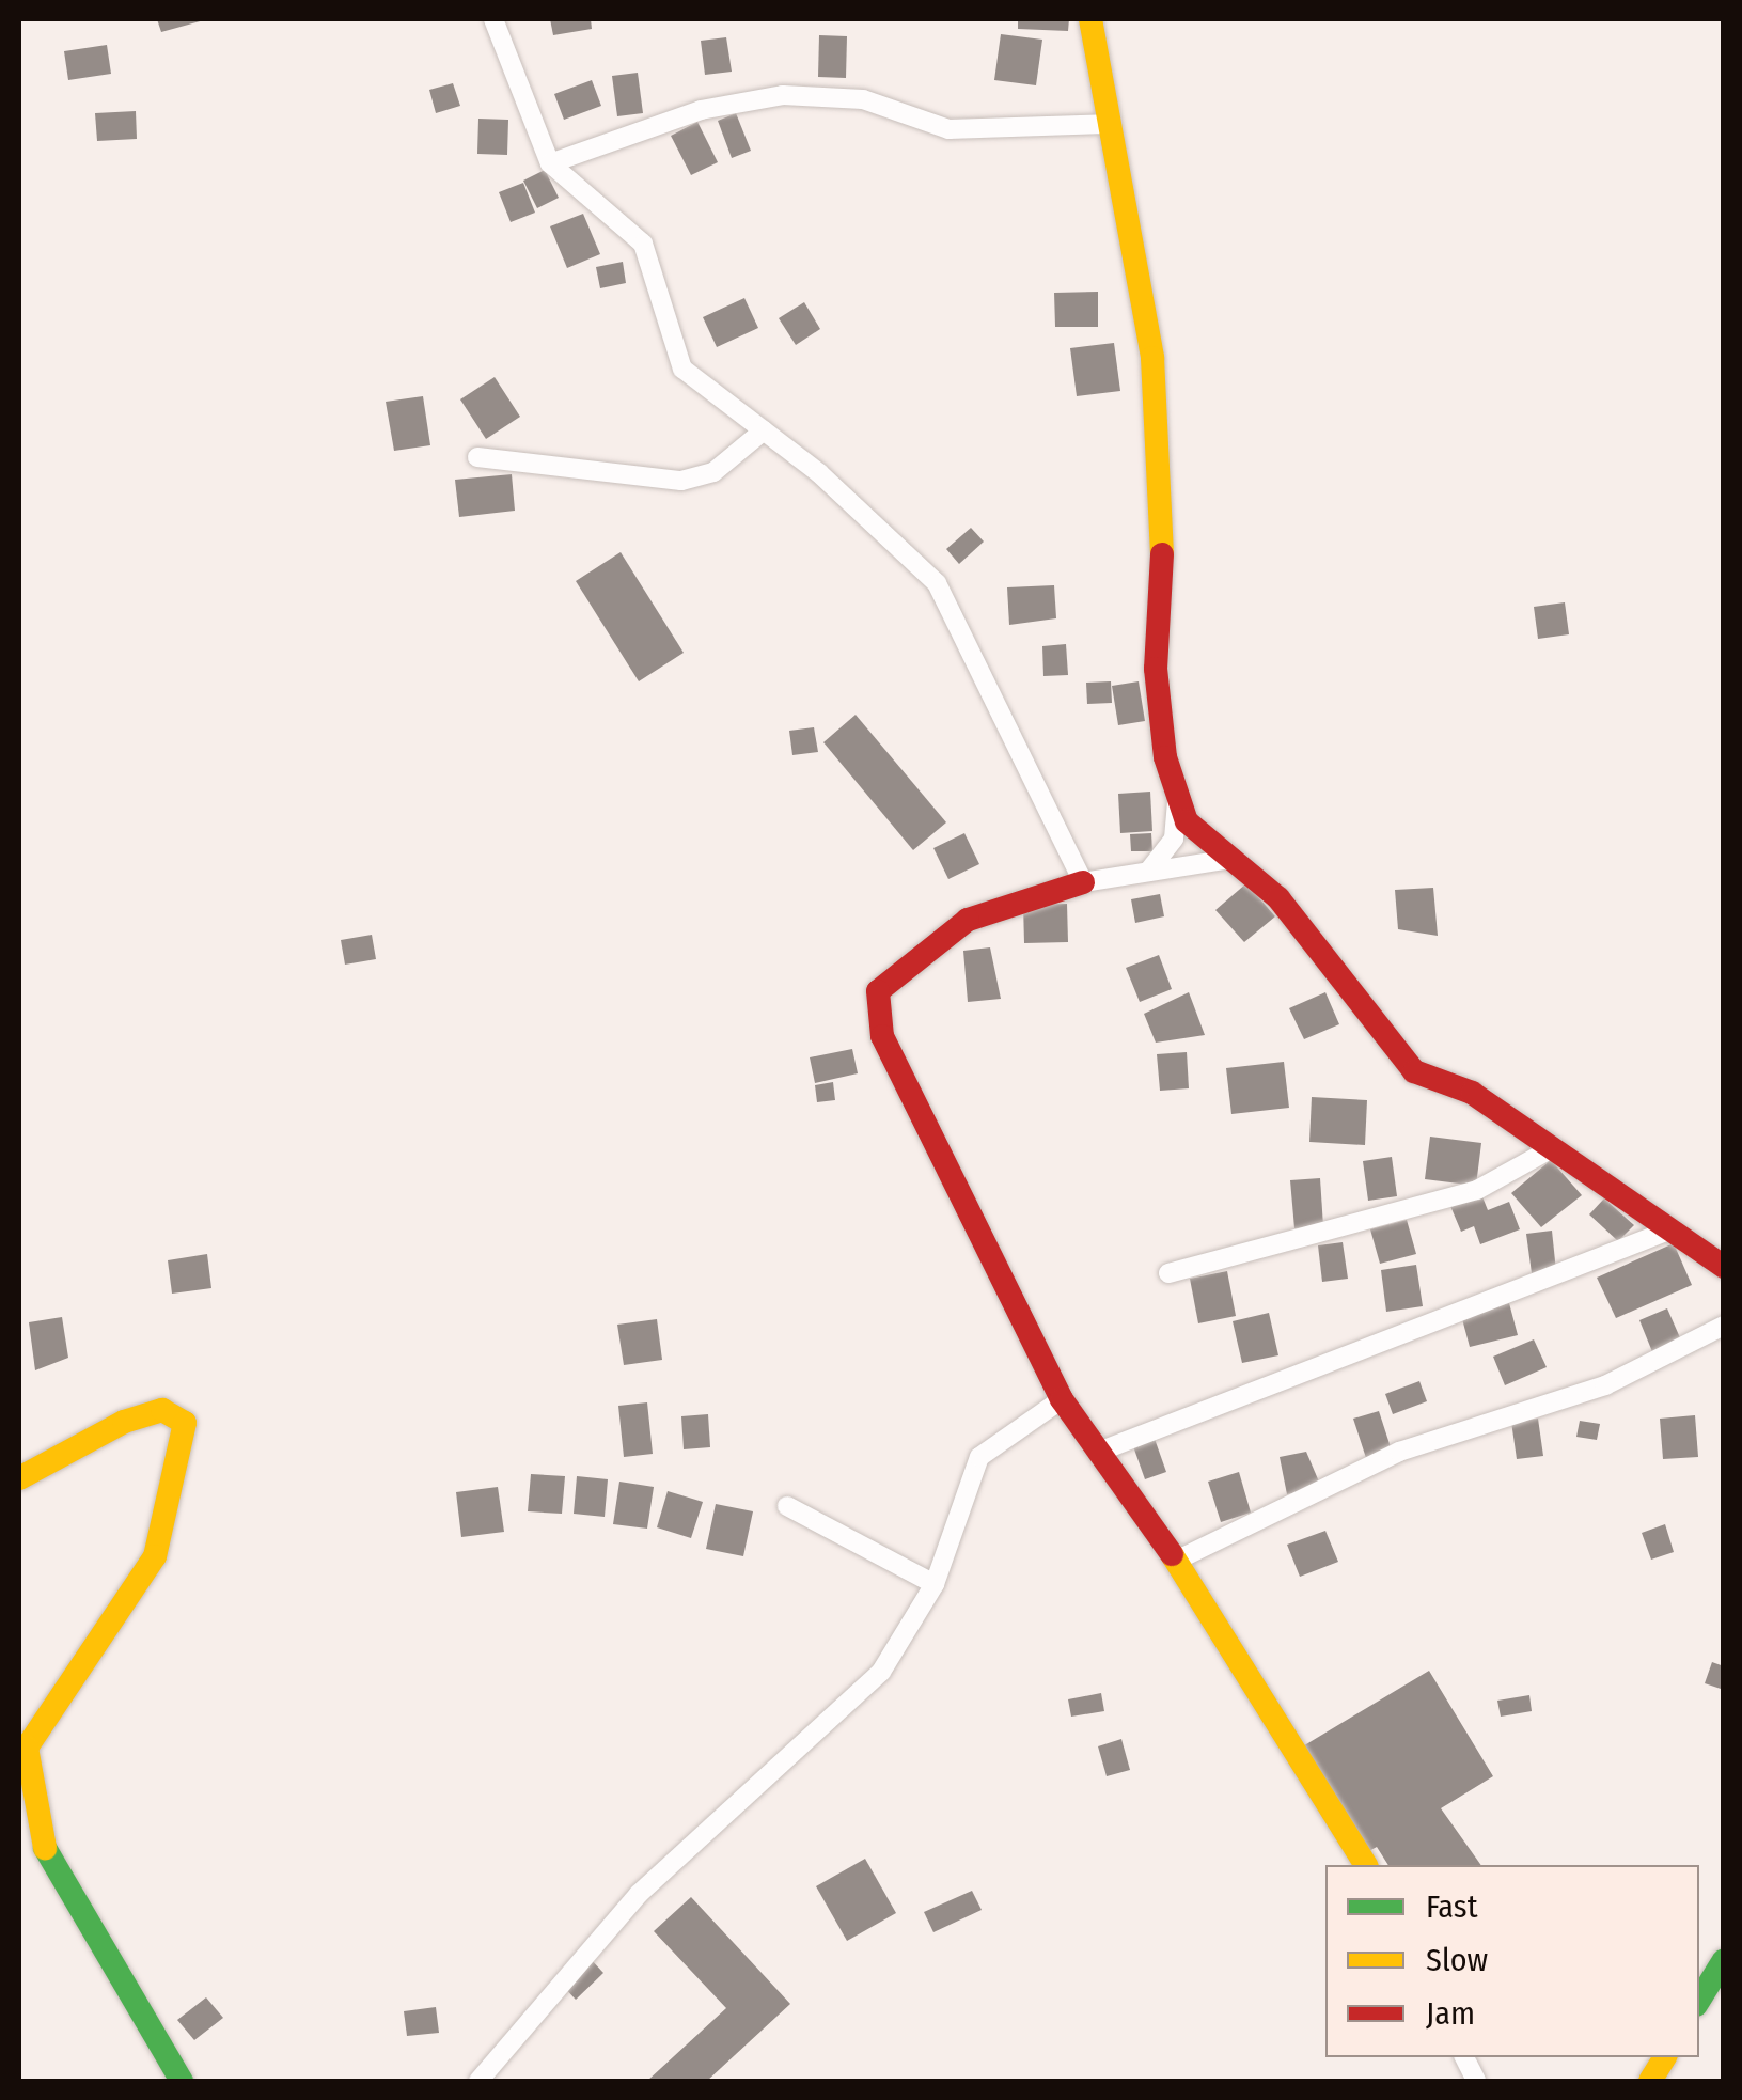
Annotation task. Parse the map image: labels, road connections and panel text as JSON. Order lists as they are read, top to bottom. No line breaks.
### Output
{"legend":["Fast","Slow","Jam"]}
